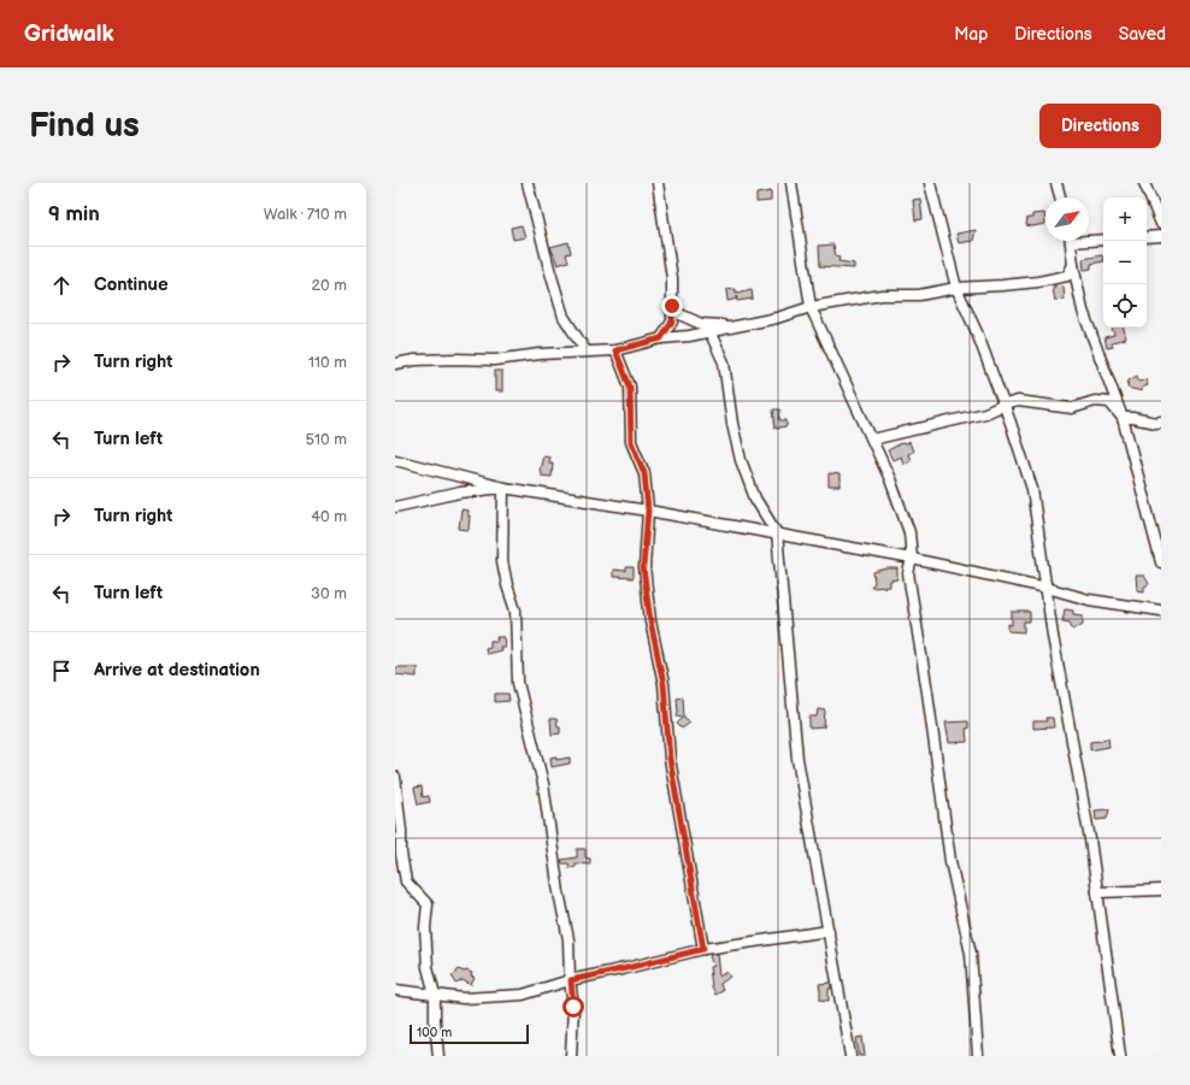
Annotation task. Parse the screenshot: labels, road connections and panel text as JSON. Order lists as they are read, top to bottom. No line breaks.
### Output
{"scale_bar":"100 m","north":"top right","page":{"header":"Gridwalk","nav":["Map","Directions","Saved"],"buttons":"Directions","title":"Find us","heading":["9 min","Walk · 710 m"],"map_buttons":["+","−"],"list":[["Continue","20 m"],["Turn right","110 m"],["Turn left","510 m"],["Turn right","40 m"],["Turn left","30 m"],"Arrive at destination"],"scale":"100 m"}}
